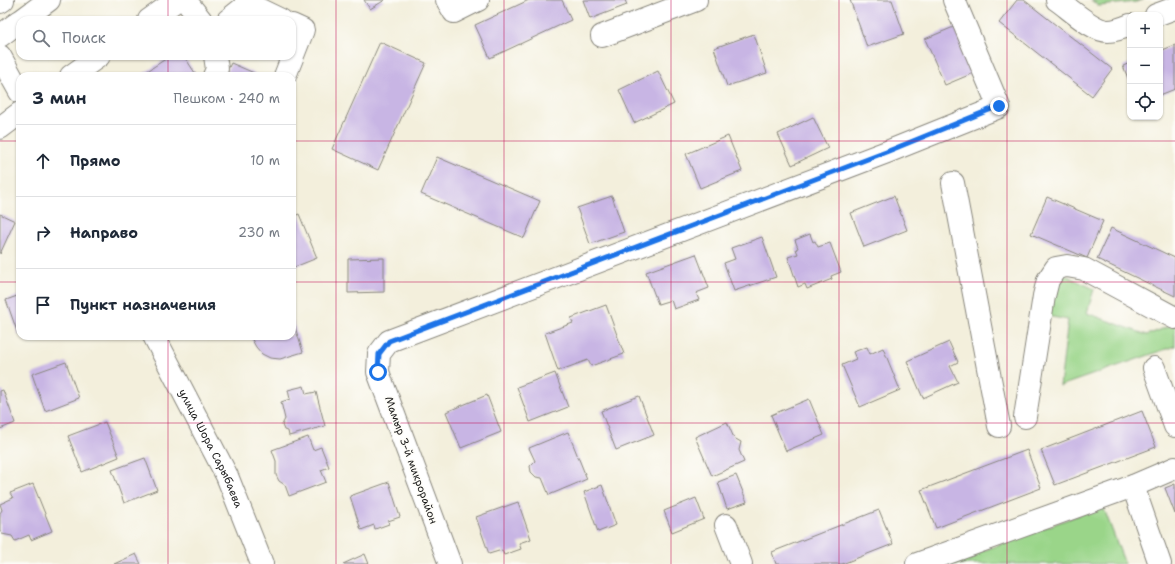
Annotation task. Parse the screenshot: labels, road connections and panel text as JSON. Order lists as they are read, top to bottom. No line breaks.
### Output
{"streets":{"street":["улица Шора Сарыбаева","Мамыр 3-й микрорайон"]},"page":{"map_buttons":["+","−"],"search":"Поиск","heading":["3 мин","Пешком · 240 m"],"list":[["Прямо","10 m"],["Направо","230 m"],"Пункт назначения"]}}
